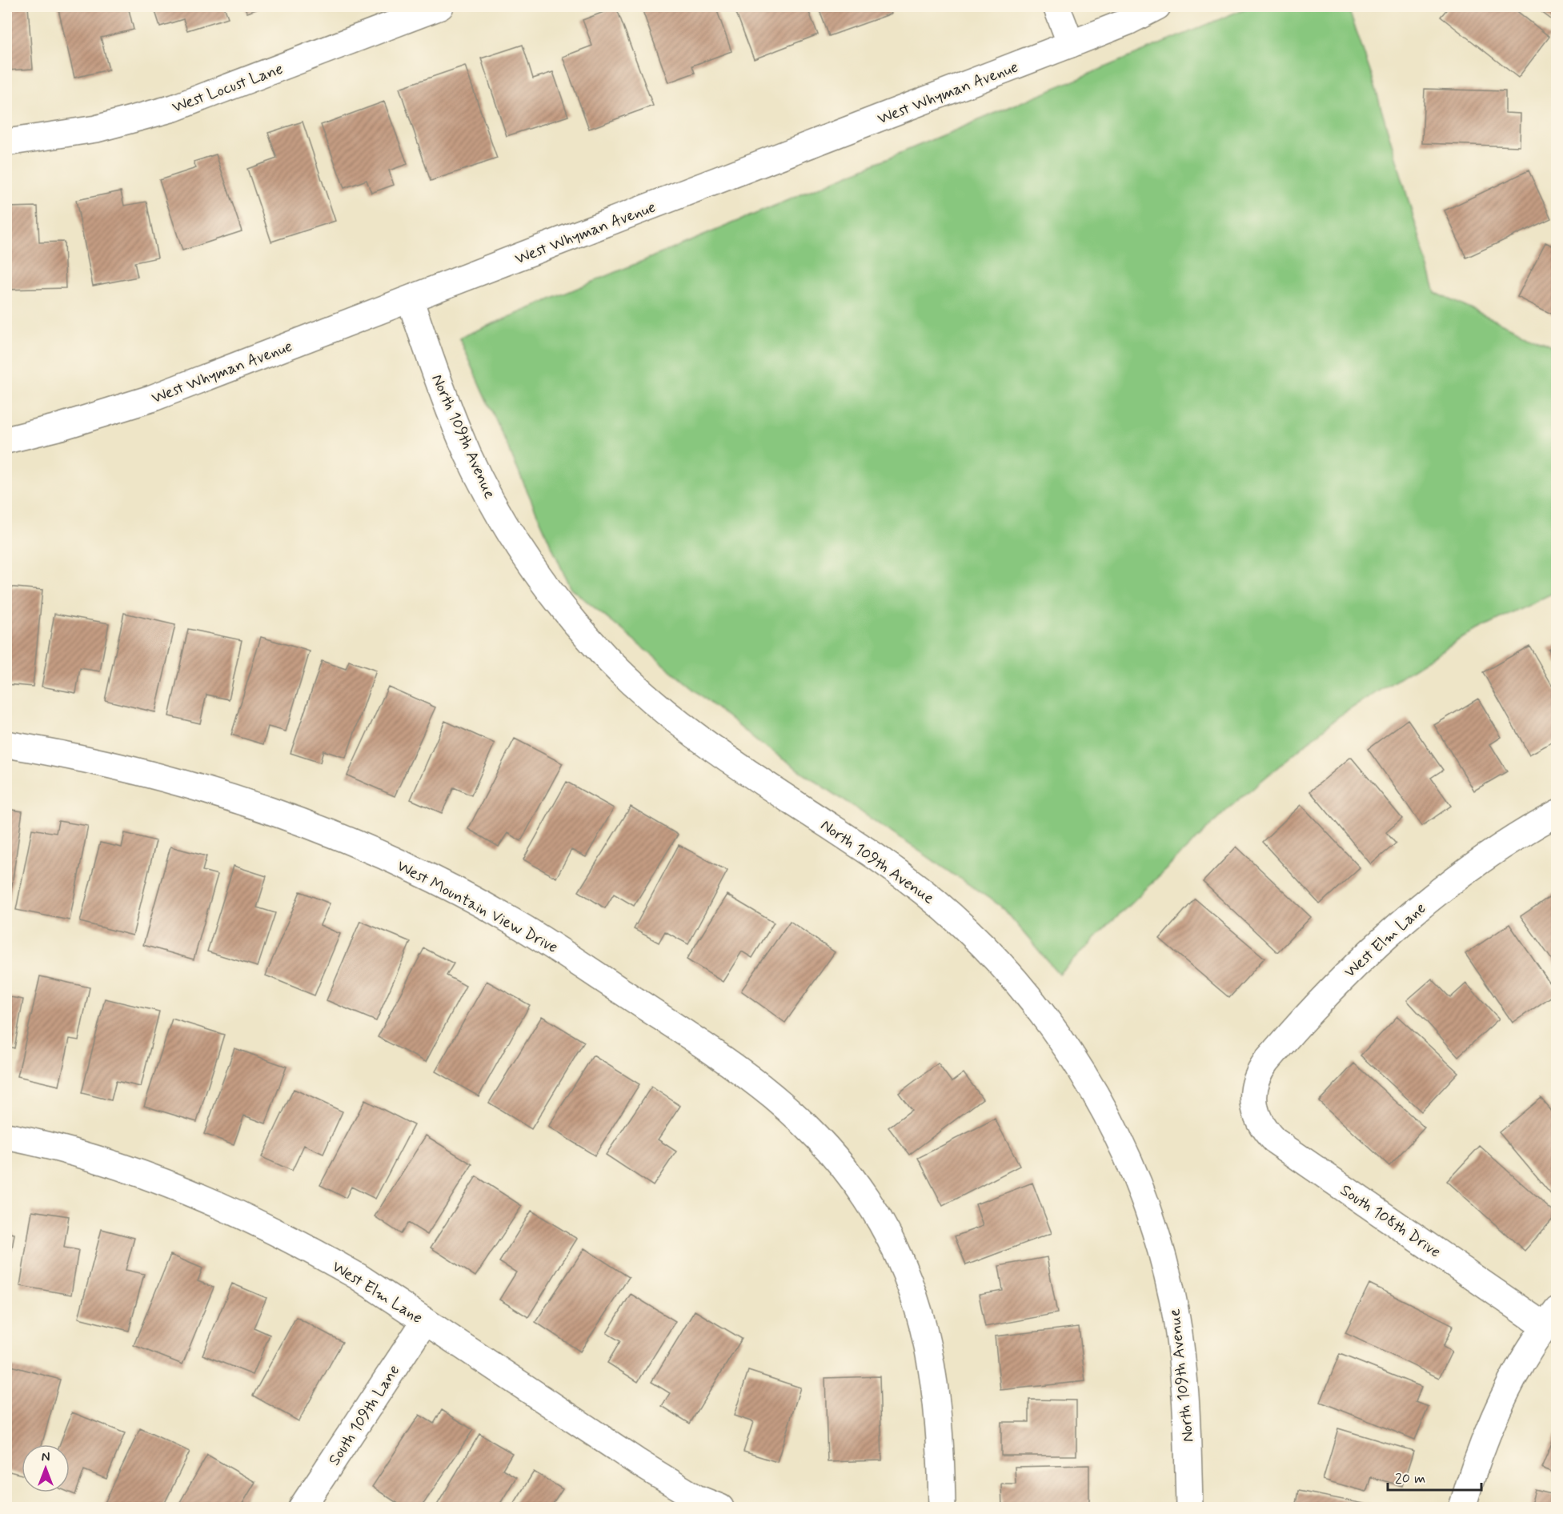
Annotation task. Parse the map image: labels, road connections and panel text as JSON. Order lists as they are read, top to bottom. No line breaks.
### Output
{"streets":{"street":["West Locust Lane","West Whyman Avenue","North 109th Avenue","West Mountain View Drive","West Elm Lane","South 108th Drive","South 109th Lane"]},"crossings":[["West Whyman Avenue","North 109th Avenue"],["West Elm Lane","South 108th Drive"],["West Elm Lane","South 109th Lane"]],"scale_bar":"20 m","north":"top"}
